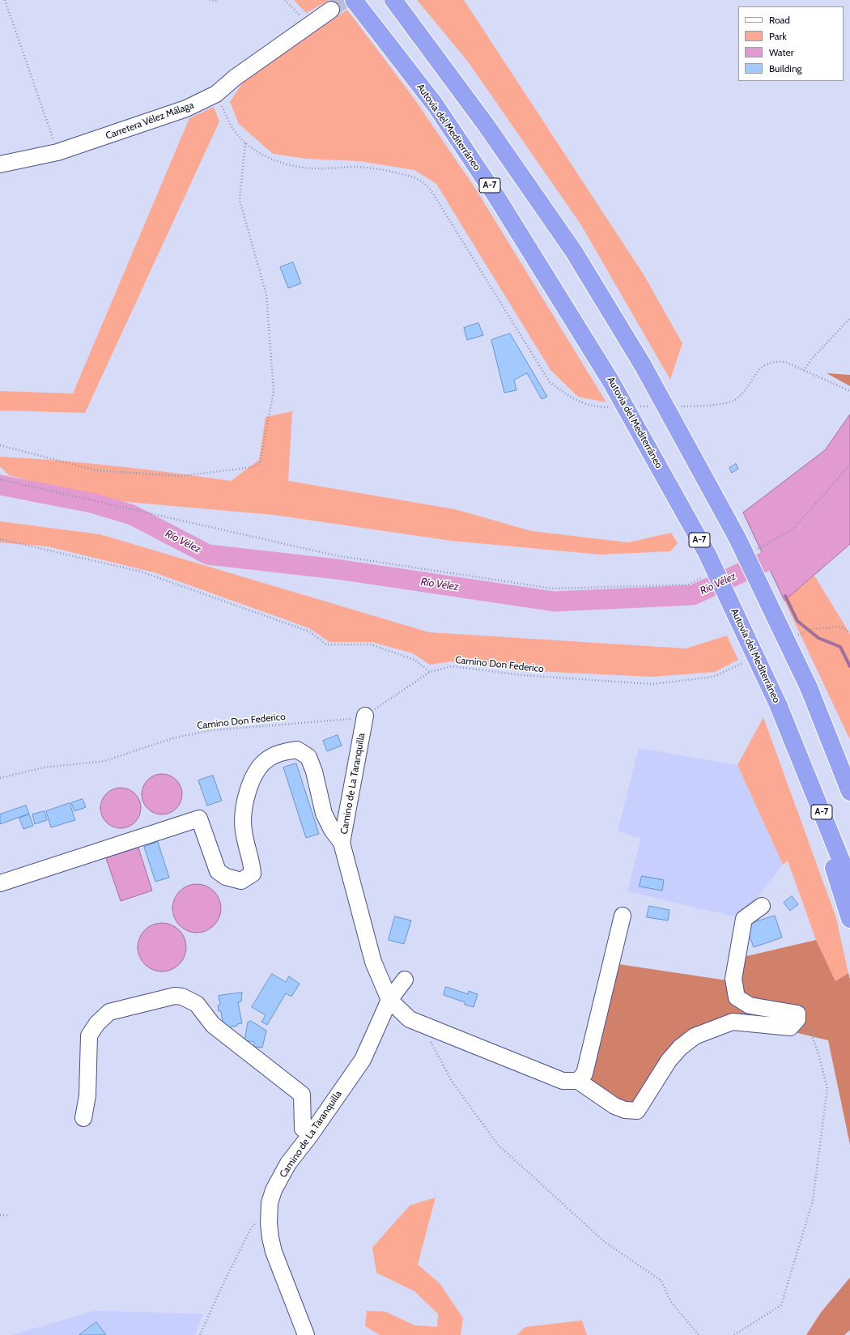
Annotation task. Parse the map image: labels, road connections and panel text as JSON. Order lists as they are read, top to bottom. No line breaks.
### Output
{"streets":{"highway":["Autovía del Mediterráneo","A-7"],"street":["Carretera Vélez Málaga","Camino de La Taranquilla"],"path":["Camino Don Federico"]},"crossings":[["Camino Don Federico","Camino de La Taranquilla"]],"water":["Río Vélez"],"legend":["Road","Park","Water","Building"]}
